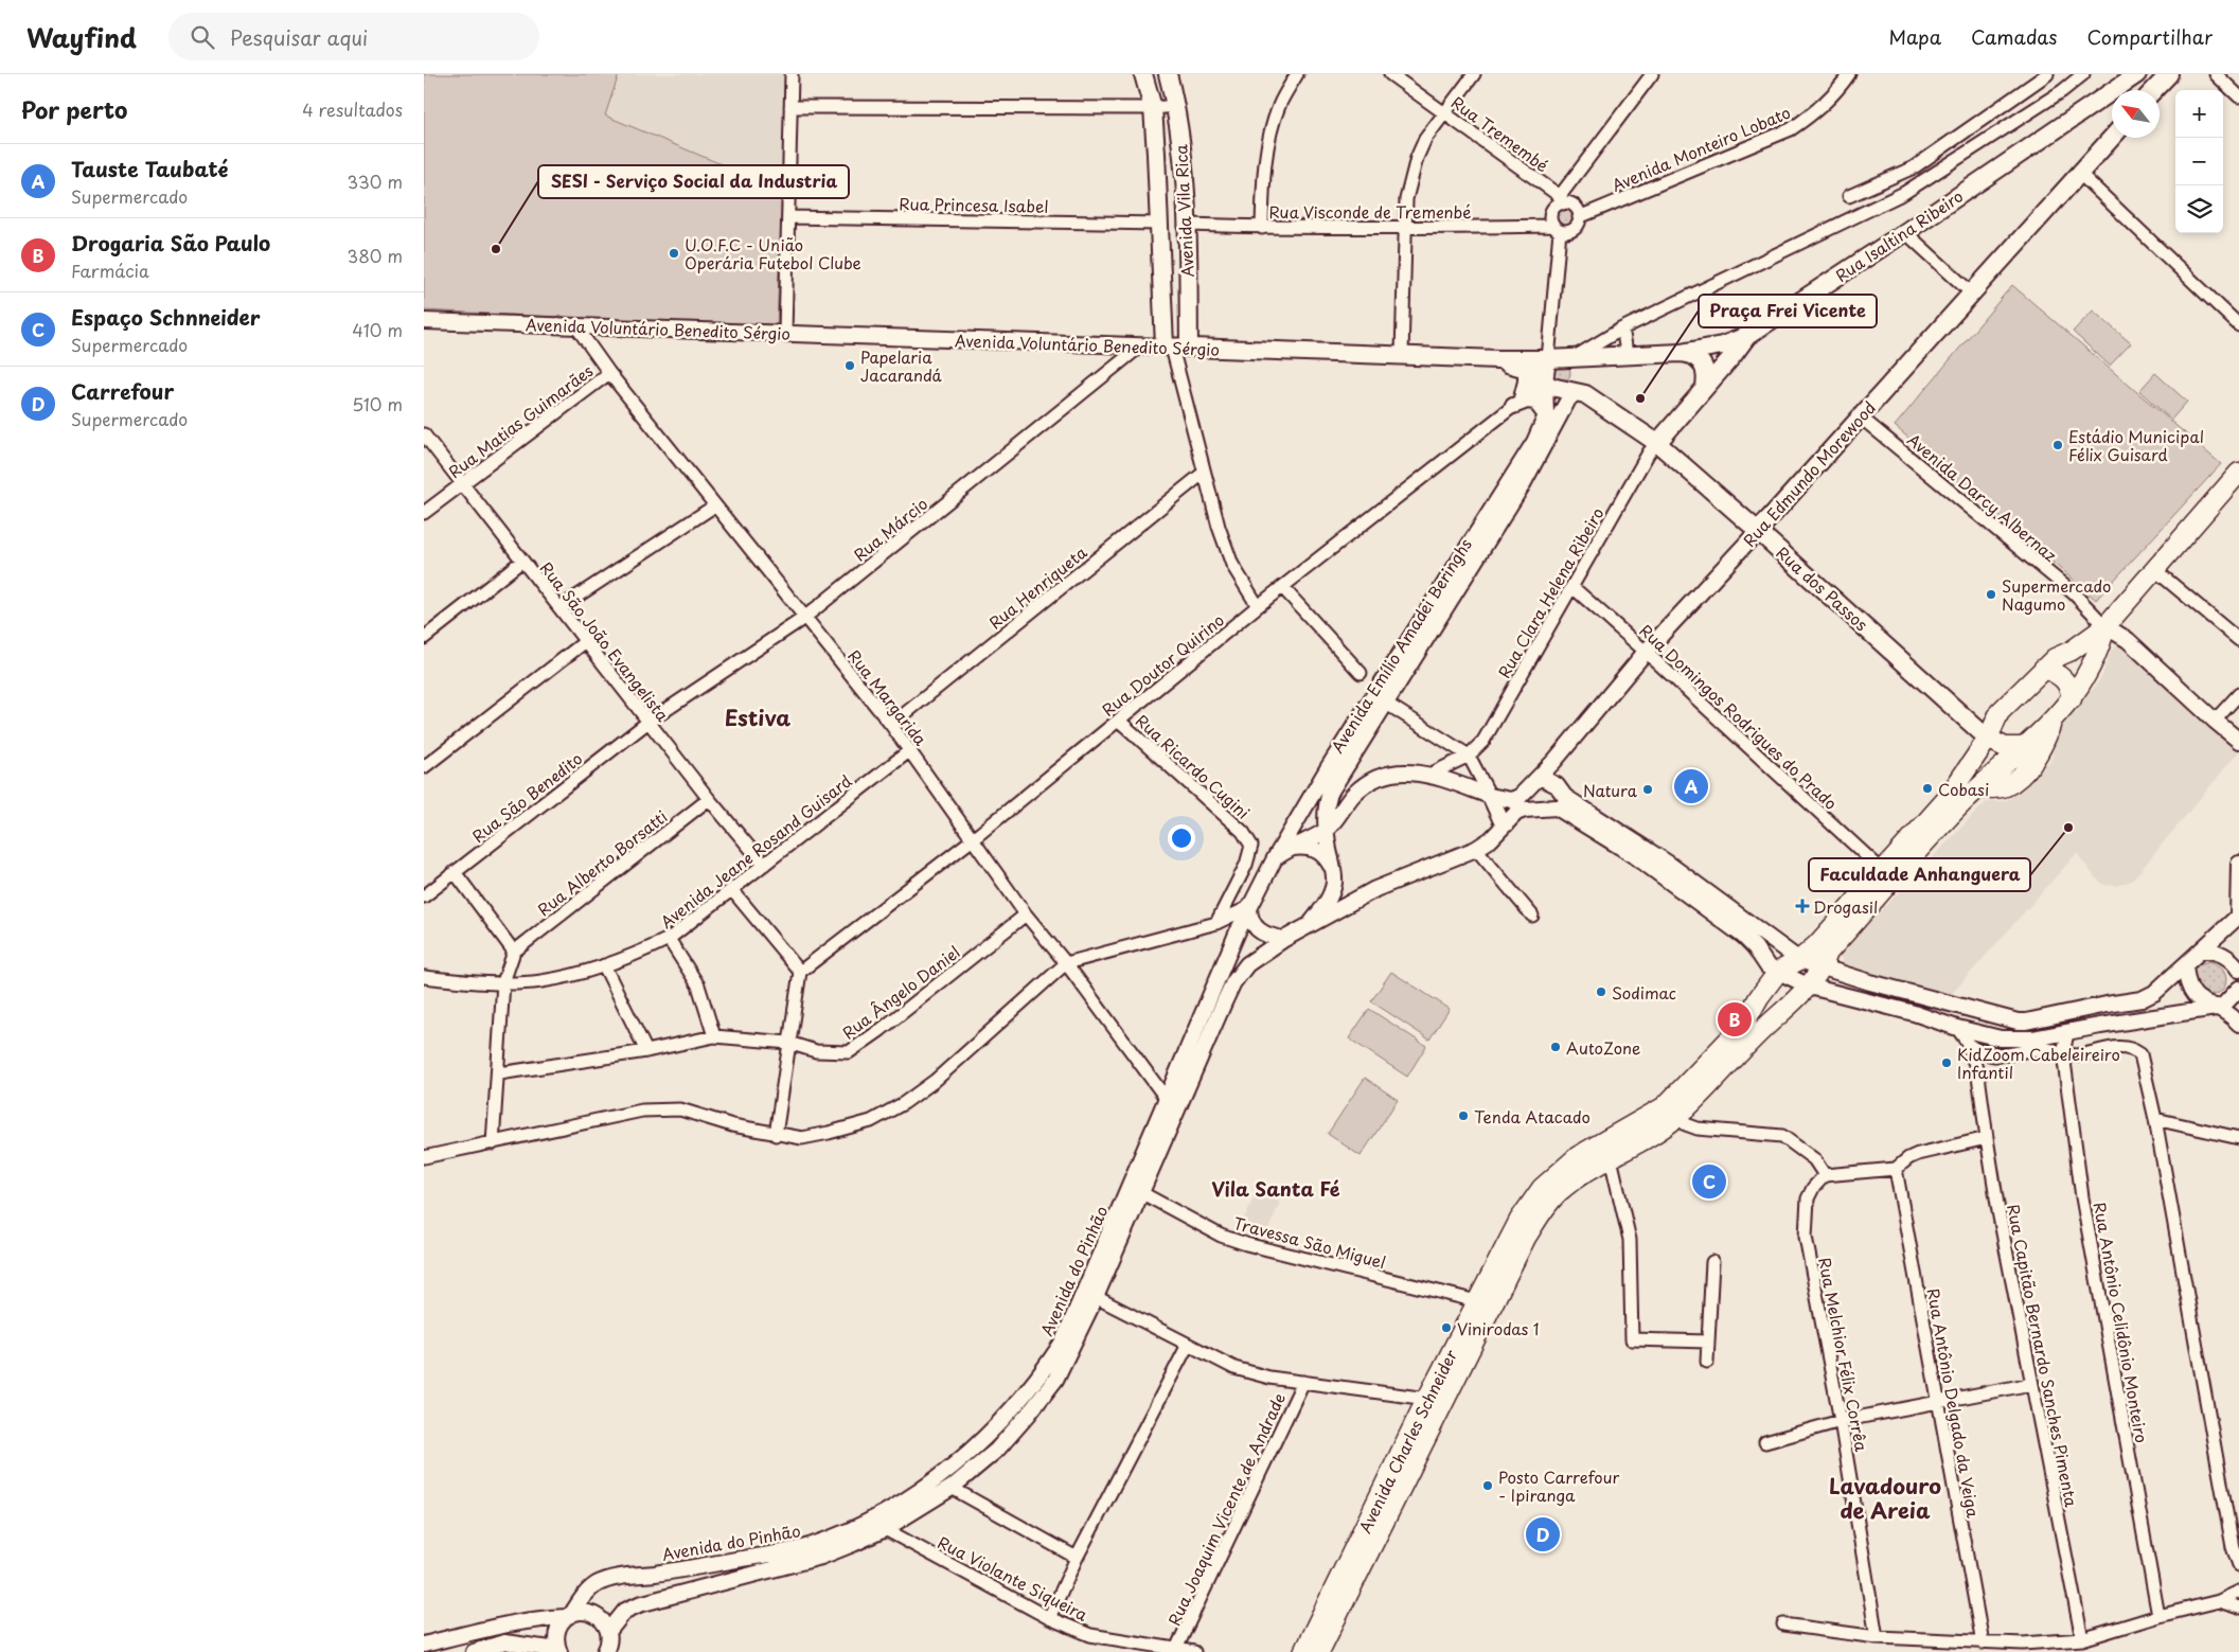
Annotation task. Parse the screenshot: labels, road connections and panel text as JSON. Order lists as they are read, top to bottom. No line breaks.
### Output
{"streets":{"main road":["Avenida Vila Rica","Rua Isaltina Ribeiro","Avenida Voluntário Benedito Sérgio","Rua Edmundo Morewood","Rua dos Passos","Avenida Charles Schneider"],"street":["Rua Tremembé","Avenida Monteiro Lobato","Rua Princesa Isabel","Rua Visconde de Tremenbé","Rua Matias Guimarães","Avenida Darcy Albernaz","Rua Márcio","Rua Henriqueta","Rua Clara Helena Ribeiro","Rua São João Evangelista","Avenida Emílio Amadei Beringhs","Rua Doutor Quirino","Rua Margarida","Rua Domingos Rodrigues do Prado","Rua Ricardo Cugini","Rua São Benedito","Avenida Jeane Rosand Guisard","Rua Alberto Borsatti","Rua Ângelo Daniel","Travessa São Miguel","Avenida do Pinhão","Rua Antônio Celidônio Monteiro","Rua Melchior Félix Corrêa","Rua Capitão Bernardo Sanches Pimenta","Rua Antônio Delgado da Veiga","Rua Joaquim Vicente de Andrade","Rua Violante Siqueira"]},"crossings":[["Rua Tremembé","Avenida Monteiro Lobato"],["Rua Tremembé","Rua Visconde de Tremenbé"],["Avenida Monteiro Lobato","Rua Visconde de Tremenbé"],["Rua Princesa Isabel","Avenida Vila Rica"],["Avenida Vila Rica","Rua Visconde de Tremenbé"],["Avenida Vila Rica","Avenida Voluntário Benedito Sérgio"],["Rua Isaltina Ribeiro","Avenida Voluntário Benedito Sérgio"],["Avenida Voluntário Benedito Sérgio","Rua Márcio"],["Avenida Voluntário Benedito Sérgio","Rua dos Passos"],["Avenida Voluntário Benedito Sérgio","Rua Doutor Quirino"],["Avenida Voluntário Benedito Sérgio","Rua Margarida"],["Rua Matias Guimarães","Rua São João Evangelista"],["Rua Matias Guimarães","Rua Margarida"],["Rua Edmundo Morewood","Avenida Darcy Albernaz"],["Rua Edmundo Morewood","Rua dos Passos"],["Rua Edmundo Morewood","Rua Domingos Rodrigues do Prado"],["Avenida Darcy Albernaz","Avenida Charles Schneider"],["Rua Márcio","Rua São João Evangelista"],["Rua Márcio","Rua Margarida"],["Rua Márcio","Rua São Benedito"],["Rua Henriqueta","Rua Margarida"],["Rua dos Passos","Rua Clara Helena Ribeiro"],["Rua dos Passos","Avenida Emílio Amadei Beringhs"],["Rua dos Passos","Rua Doutor Quirino"],["Rua dos Passos","Avenida Charles Schneider"],["Rua Clara Helena Ribeiro","Rua Domingos Rodrigues do Prado"],["Rua São João Evangelista","Rua São Benedito"],["Rua São João Evangelista","Avenida Jeane Rosand Guisard"],["Rua São João Evangelista","Rua Alberto Borsatti"],["Avenida Emílio Amadei Beringhs","Avenida do Pinhão"],["Rua Doutor Quirino","Rua Margarida"],["Rua Doutor Quirino","Rua Ricardo Cugini"],["Rua Margarida","Avenida Jeane Rosand Guisard"],["Rua Margarida","Rua Ângelo Daniel"],["Rua Margarida","Avenida do Pinhão"],["Rua Domingos Rodrigues do Prado","Avenida Charles Schneider"],["Travessa São Miguel","Avenida Charles Schneider"],["Rua Joaquim Vicente de Andrade","Rua Violante Siqueira"]],"districts":["Estiva","Vila Santa Fé","Lavadouro de Areia"],"places":{"other":["SESI - Serviço Social da Industria","U.O.F.C - União Operária Futebol Clube","Papelaria Jacarandá","Praça Frei Vicente","Estádio Municipal Félix Guisard","Supermercado Nagumo","Cobasi","Natura","Faculdade Anhanguera","Sodimac","AutoZone","KidZoom Cabeleireiro Infantil","Tenda Atacado","Vinirodas 1","Posto Carrefour - Ipiranga"],"health":["Drogasil"]},"north":"top left","page":{"header":"Wayfind","search":"Pesquisar aqui","nav":["Mapa","Camadas","Compartilhar"],"heading":["Por perto","4 resultados"],"map_buttons":["+","−"],"list":[{"mark":"A","name":"Tauste Taubaté","note":"Supermercado","value":"330 m"},{"mark":"B","name":"Drogaria São Paulo","note":"Farmácia","value":"380 m"},{"mark":"C","name":"Espaço Schnneider","note":"Supermercado","value":"410 m"},{"mark":"D","name":"Carrefour","note":"Supermercado","value":"510 m"}],"pins":["A","B","C","D"]}}
